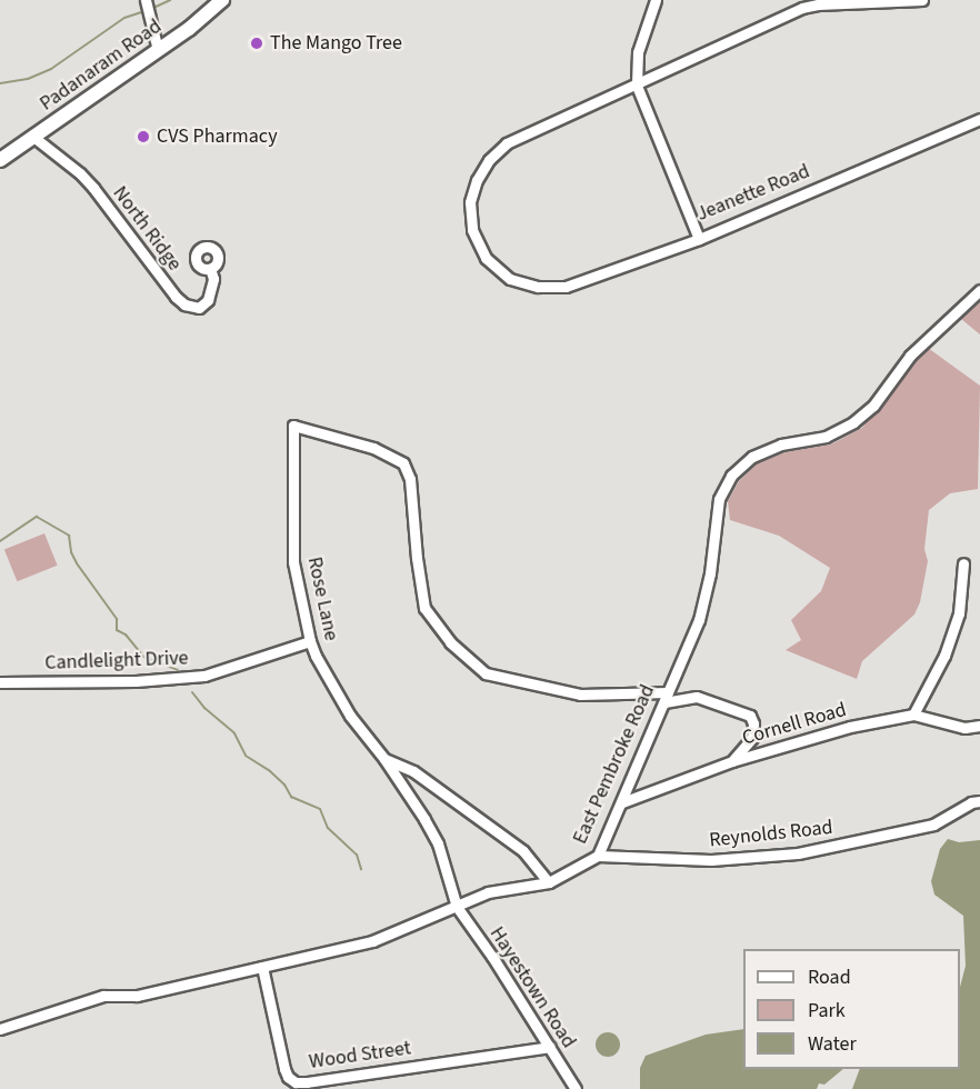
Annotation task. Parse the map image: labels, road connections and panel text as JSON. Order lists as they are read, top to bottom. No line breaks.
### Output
{"streets":{"main road":["Padanaram Road"],"street":["Jeanette Road","North Ridge","Rose Lane","Candlelight Drive","Cornell Road","East Pembroke Road","Reynolds Road","Hayestown Road","Wood Street"]},"crossings":[["Padanaram Road","North Ridge"],["Rose Lane","Candlelight Drive"],["Rose Lane","East Pembroke Road"],["Rose Lane","Hayestown Road"],["Cornell Road","East Pembroke Road"],["East Pembroke Road","Reynolds Road"],["East Pembroke Road","Hayestown Road"],["East Pembroke Road","Wood Street"],["Hayestown Road","Wood Street"]],"places":["The Mango Tree","CVS Pharmacy"],"legend":["Road","Park","Water"]}
